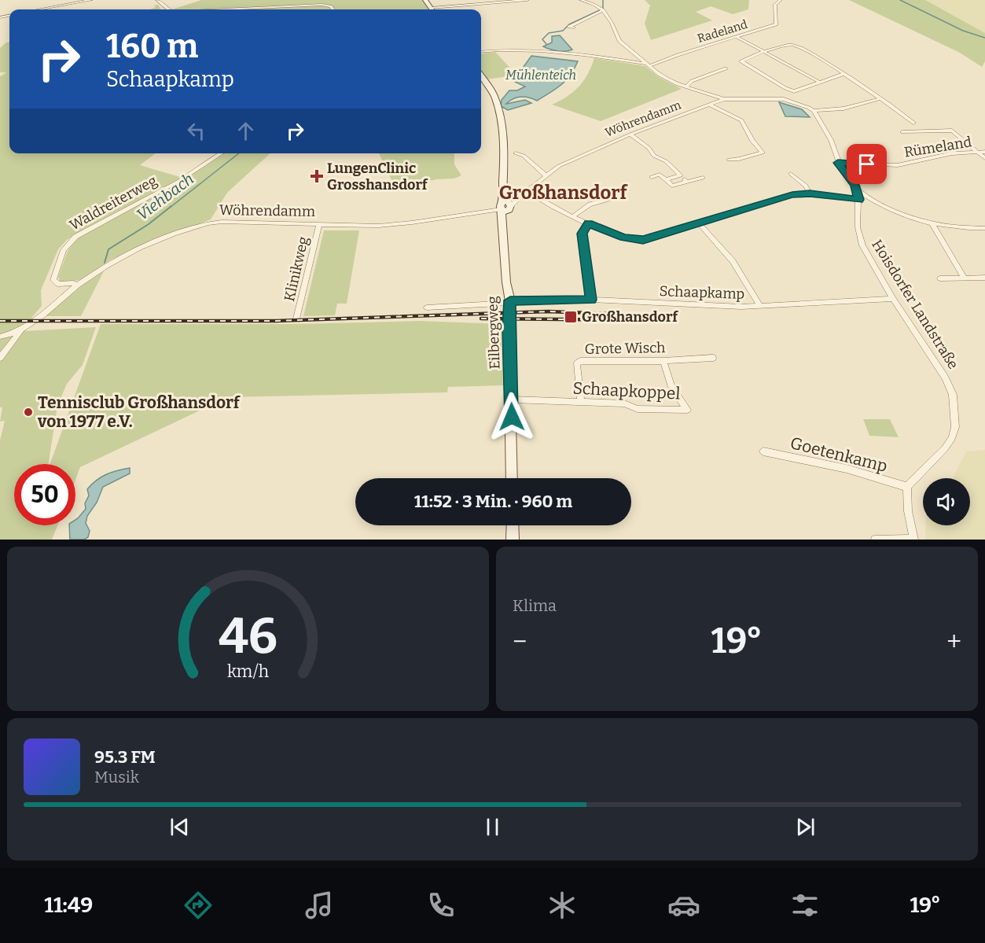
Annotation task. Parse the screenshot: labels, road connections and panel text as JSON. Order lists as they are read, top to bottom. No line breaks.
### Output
{"streets":{"main road":["Eilbergweg"],"street":["Radeland","Wöhrendamm","Rümeland","Waldreiterweg","Klinikweg","Schaapkamp","Hoisdorfer Landstraße","Grote Wisch","Schaapkoppel","Goetenkamp"]},"crossings":[["Wöhrendamm","Waldreiterweg"],["Wöhrendamm","Klinikweg"],["Wöhrendamm","Eilbergweg"],["Schaapkamp","Hoisdorfer Landstraße"],["Schaapkamp","Eilbergweg"],["Hoisdorfer Landstraße","Goetenkamp"],["Eilbergweg","Schaapkoppel"],["Grote Wisch","Schaapkoppel"]],"districts":["Großhansdorf"],"water":["Mühlenteich","Viehbach"],"places":{"health":["LungenClinic Grosshansdorf"],"transit":["Großhansdorf"],"other":["Tennisclub Großhansdorf von 1977 e.V."]},"page":{"turn":["160 m","Schaapkamp"],"limit":"50","trip":"11:52 · 3 Min. · 960 m","tile":"Klima","heat":["−","19°","+"],"song":["95.3 FM","Musik"],"tabs":["11:49","19°"],"gauge":["46","km/h"]}}
